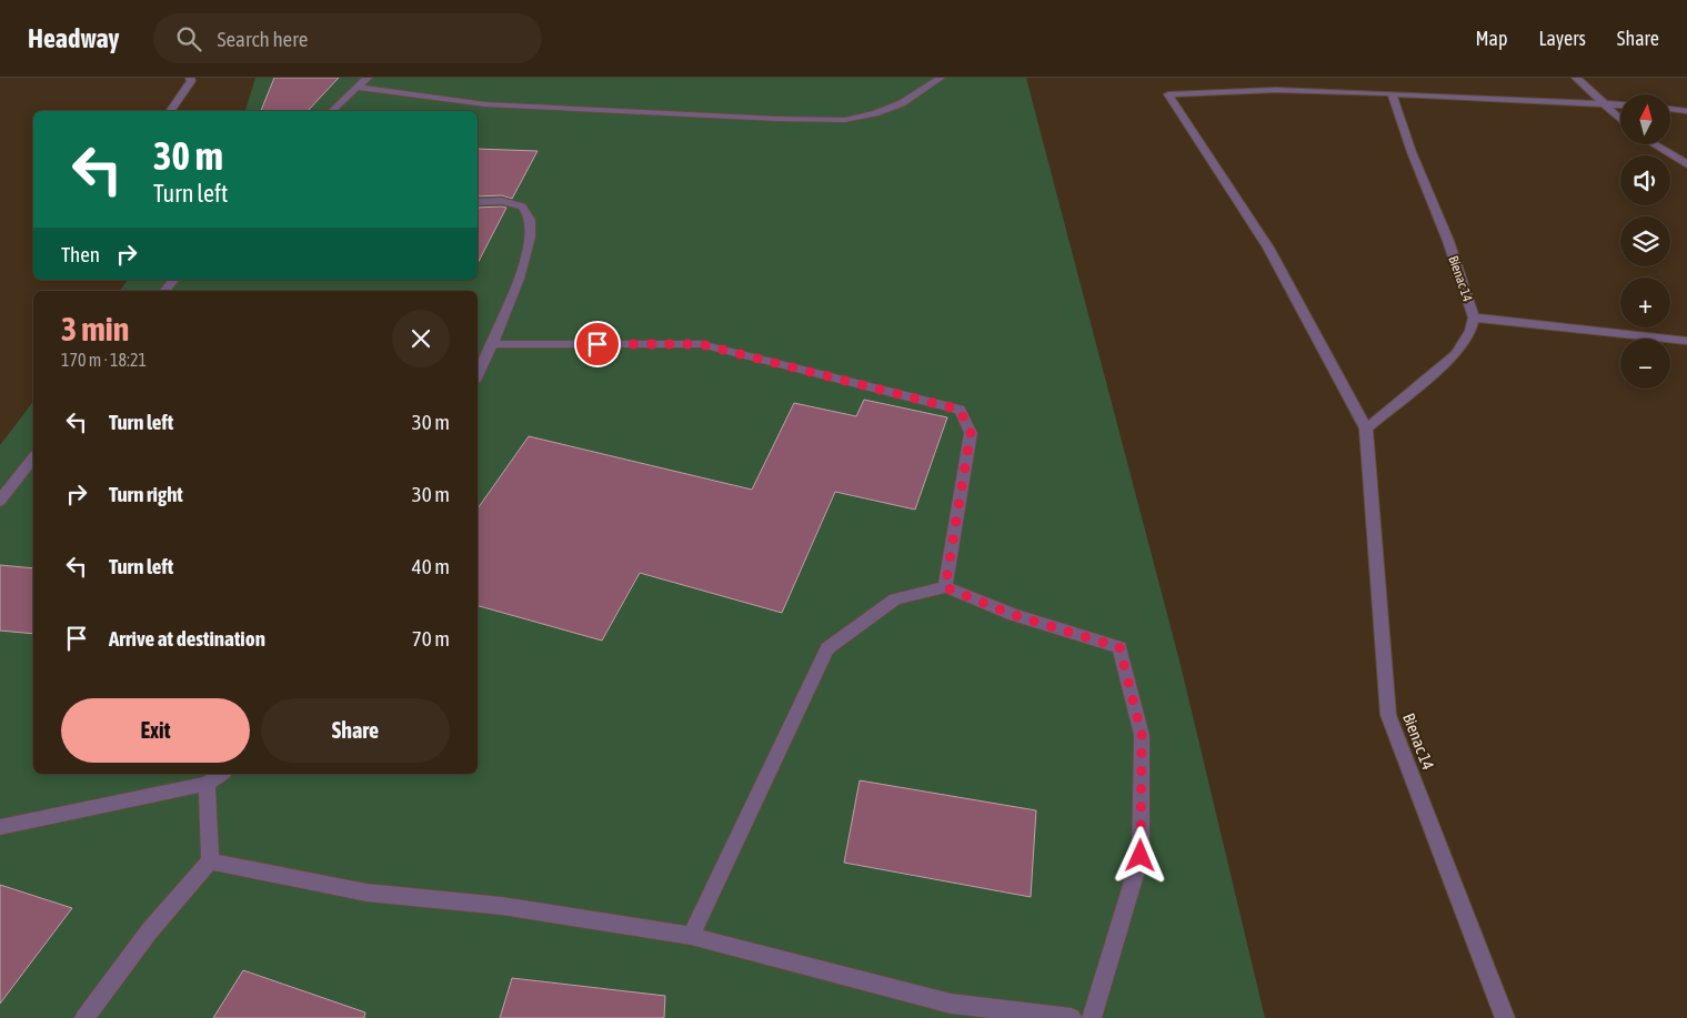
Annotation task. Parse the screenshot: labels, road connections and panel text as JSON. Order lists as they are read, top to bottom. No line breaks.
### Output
{"streets":{"street":["Bienac 14"]},"north":"top","page":{"header":"Headway","search":"Search here","nav":["Map","Layers","Share"],"map_buttons":["+","−"],"turn":["30 m","Turn left"],"then":"Then","heading":["3 min","170 m · 18:21"],"list":[{"name":"Turn left","value":"30 m"},{"name":"Turn right","value":"30 m"},{"name":"Turn left","value":"40 m"},{"name":"Arrive at destination","value":"70 m"}],"buttons":["Exit","Share"]}}
